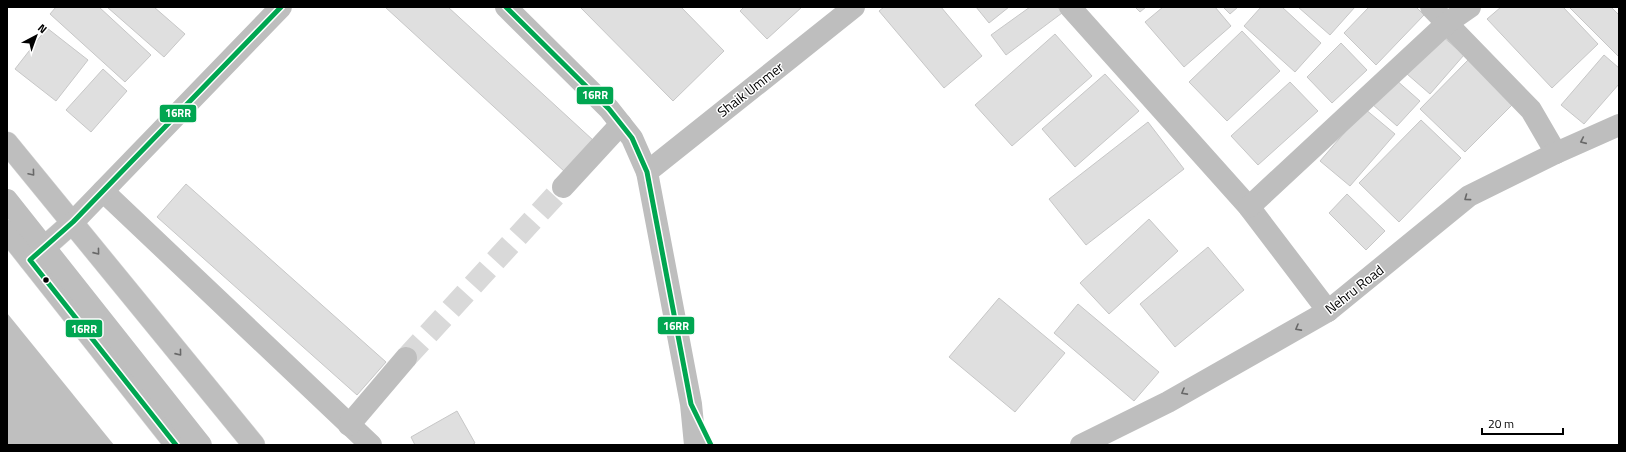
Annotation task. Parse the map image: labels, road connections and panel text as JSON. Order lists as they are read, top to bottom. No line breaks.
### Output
{"streets":{"street":["Shaik Ummer","Nehru Road"]},"lines":["transit line 16RR"],"scale_bar":"20 m","north":"top right"}
